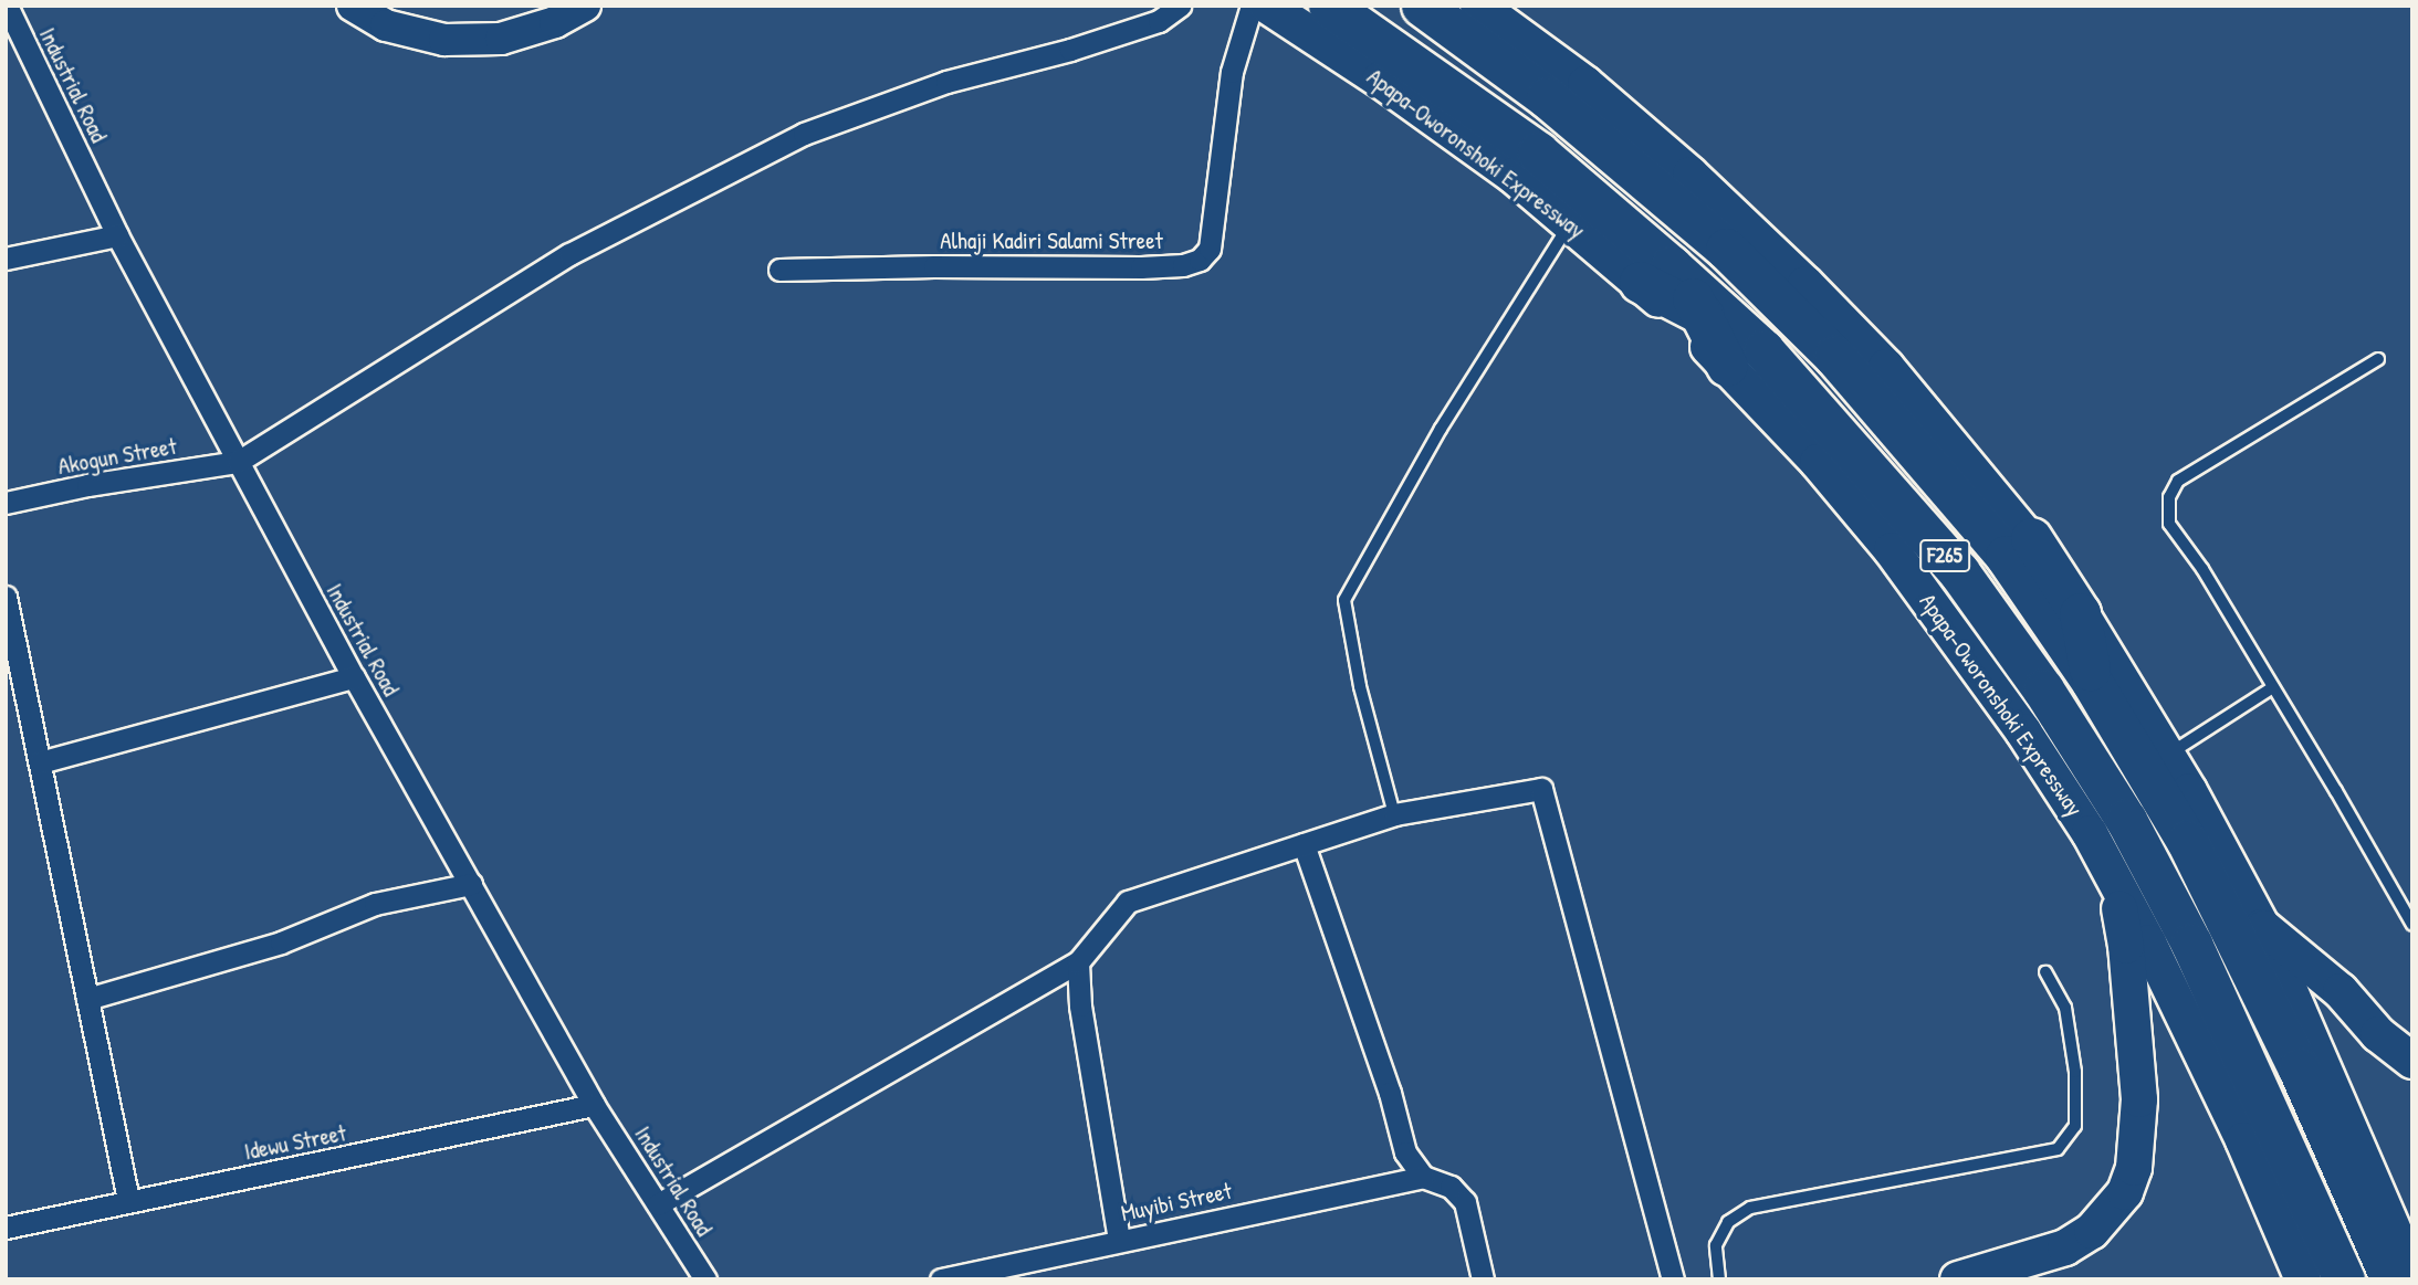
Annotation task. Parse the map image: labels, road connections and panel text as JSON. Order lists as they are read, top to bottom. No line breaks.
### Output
{"streets":{"highway":["Apapa-Oworonshoki Expressway","F265"],"street":["Industrial Road","Alhaji Kadiri Salami Street","Akogun Street","Idewu Street","Muyibi Street"]},"crossings":[["Industrial Road","Akogun Street"],["Industrial Road","Idewu Street"]]}
